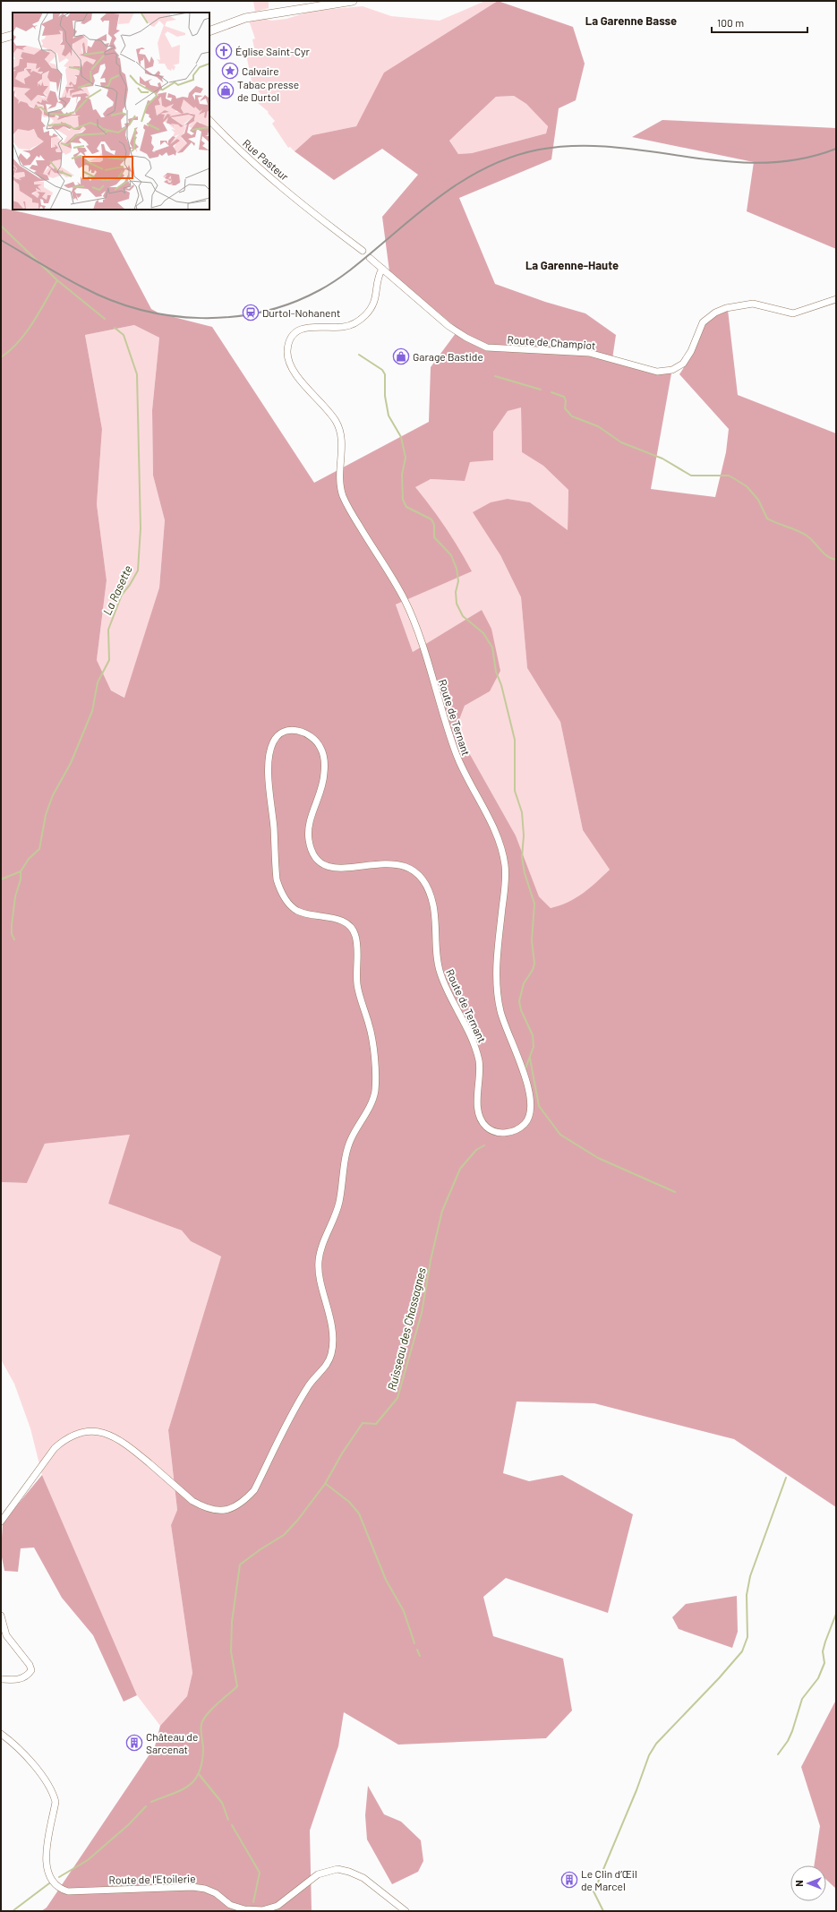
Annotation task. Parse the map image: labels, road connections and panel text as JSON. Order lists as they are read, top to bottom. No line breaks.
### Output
{"streets":{"street":["Rue Pasteur","Route de Champiot","Route de Ternant","Route de l'Etoilerie"]},"crossings":[["Route de Champiot","Route de Ternant"]],"districts":["La Garenne Basse","La Garenne-Haute"],"water":["La Rasette","Ruisseau des Chassagnes"],"places":{"church":["Église Saint-Cyr"],"place":["Calvaire"],"shop":["Tabac presse de Durtol","Garage Bastide"],"station":["Durtol-Nohanent"],"building":["Château de Sarcenat","Le Clin d’Œil de Marcel"]},"scale_bar":"100 m","north":"left"}
